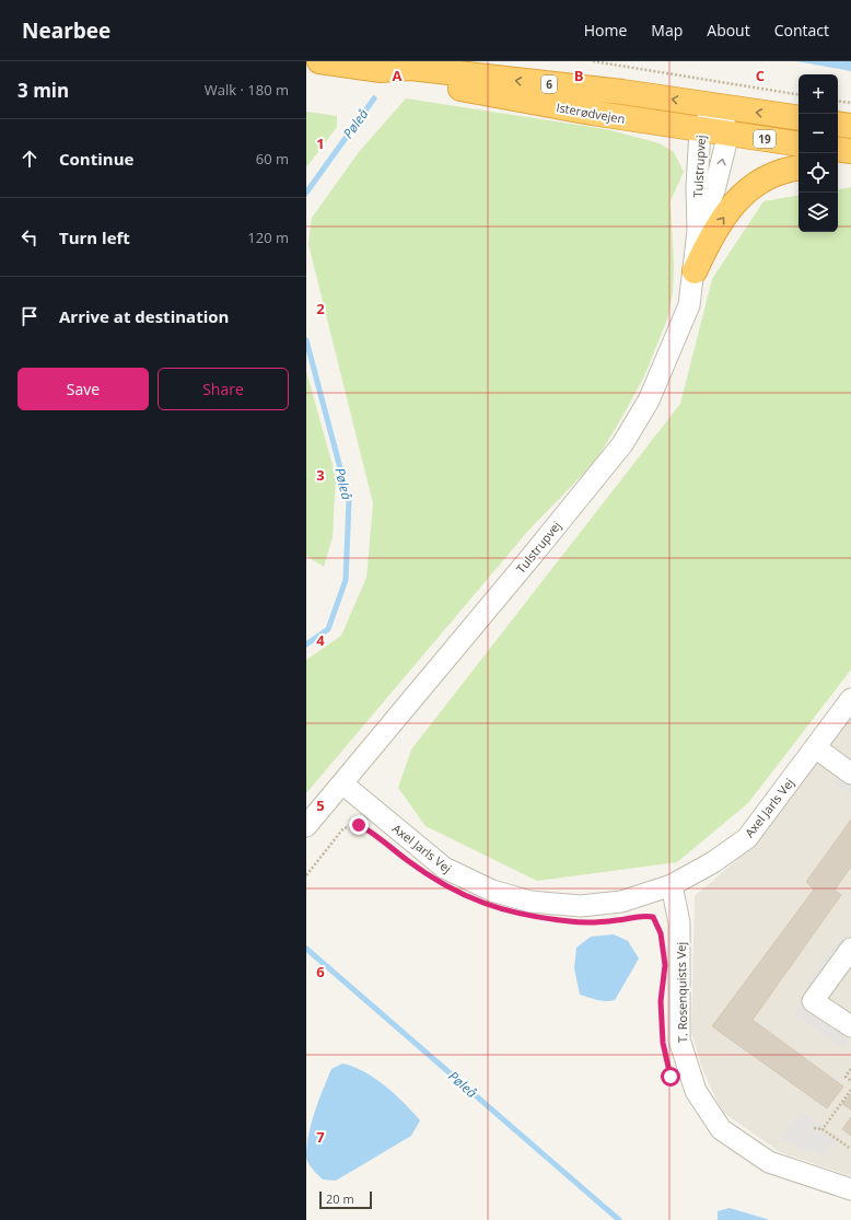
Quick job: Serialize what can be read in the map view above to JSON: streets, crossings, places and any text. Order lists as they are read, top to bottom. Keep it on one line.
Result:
{"streets":{"highway":["6","Isterødvejen","19"],"street":["Tulstrupvej","Axel Jarls Vej","T. Rosenquists Vej"]},"crossings":[["Isterødvejen","Tulstrupvej"],["Tulstrupvej","Axel Jarls Vej"],["Axel Jarls Vej","T. Rosenquists Vej"]],"water":["Pøleå"],"scale_bar":"20 m","page":{"header":"Nearbee","nav":["Home","Map","About","Contact"],"heading":["3 min","Walk · 180 m"],"map_buttons":["+","−"],"list":[["Continue","60 m"],["Turn left","120 m"],"Arrive at destination"],"buttons":["Save","Share"],"scale":"20 m"},"grid":{"columns":["A","B","C"],"rows":["1","2","3","4","5","6","7"]}}
